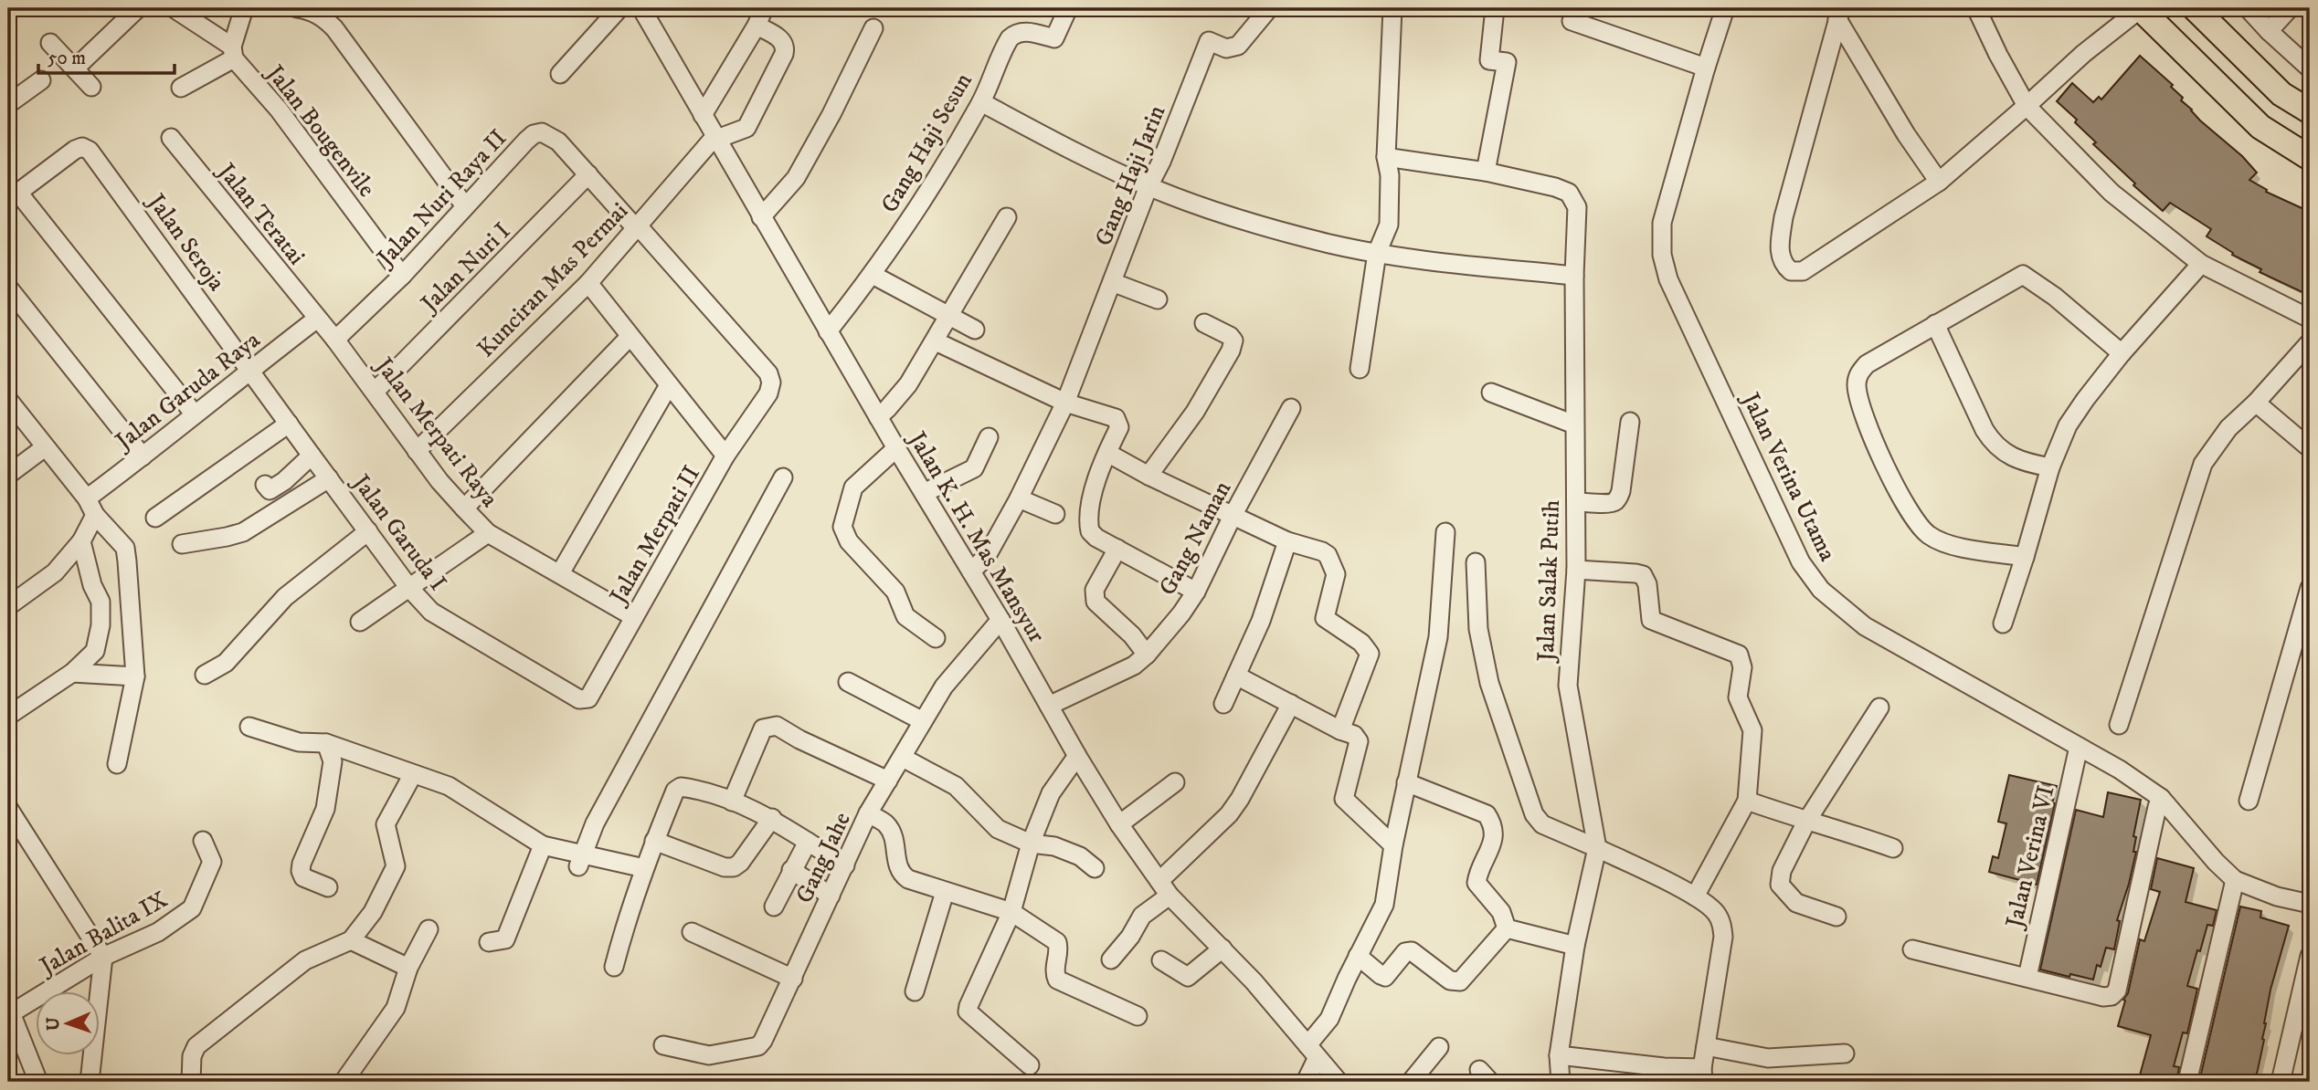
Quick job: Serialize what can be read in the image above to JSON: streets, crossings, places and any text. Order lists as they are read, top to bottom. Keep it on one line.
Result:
{"streets":{"street":["Jalan Bougenvile","Gang Haji Sesun","Gang Haji Jarin","Jalan Nuri Raya II","Jalan Teratai","Jalan Seroja","Jalan Nuri I","Kunciran Mas Permai","Jalan Garuda Raya","Jalan Merpati Raya","Jalan Verina Utama","Jalan Garuda I","Jalan Merpati II","Jalan K. H. Mas Mansyur","Gang Naman","Jalan Salak Putih","Jalan Verina VI","Gang Jahe","Jalan Balita IX"]},"crossings":[["Jalan Bougenvile","Jalan Nuri Raya II"],["Gang Haji Sesun","Jalan K. H. Mas Mansyur"],["Gang Haji Jarin","Jalan K. H. Mas Mansyur"],["Jalan Nuri Raya II","Jalan Nuri I"],["Jalan Nuri Raya II","Kunciran Mas Permai"],["Jalan Nuri Raya II","Jalan Merpati Raya"],["Jalan Nuri Raya II","Jalan Merpati II"],["Jalan Teratai","Jalan Garuda Raya"],["Jalan Teratai","Jalan Merpati Raya"],["Jalan Seroja","Jalan Garuda Raya"],["Jalan Seroja","Jalan Garuda I"],["Jalan Nuri I","Jalan Merpati Raya"],["Kunciran Mas Permai","Jalan Merpati Raya"],["Kunciran Mas Permai","Jalan K. H. Mas Mansyur"],["Jalan Garuda Raya","Jalan Merpati Raya"],["Jalan Garuda Raya","Jalan Garuda I"],["Jalan Merpati Raya","Jalan Merpati II"],["Jalan Verina Utama","Jalan Verina VI"],["Jalan Garuda I","Jalan Merpati II"],["Jalan K. H. Mas Mansyur","Gang Naman"],["Jalan K. H. Mas Mansyur","Gang Jahe"]],"scale_bar":"50 m","north":"left"}
